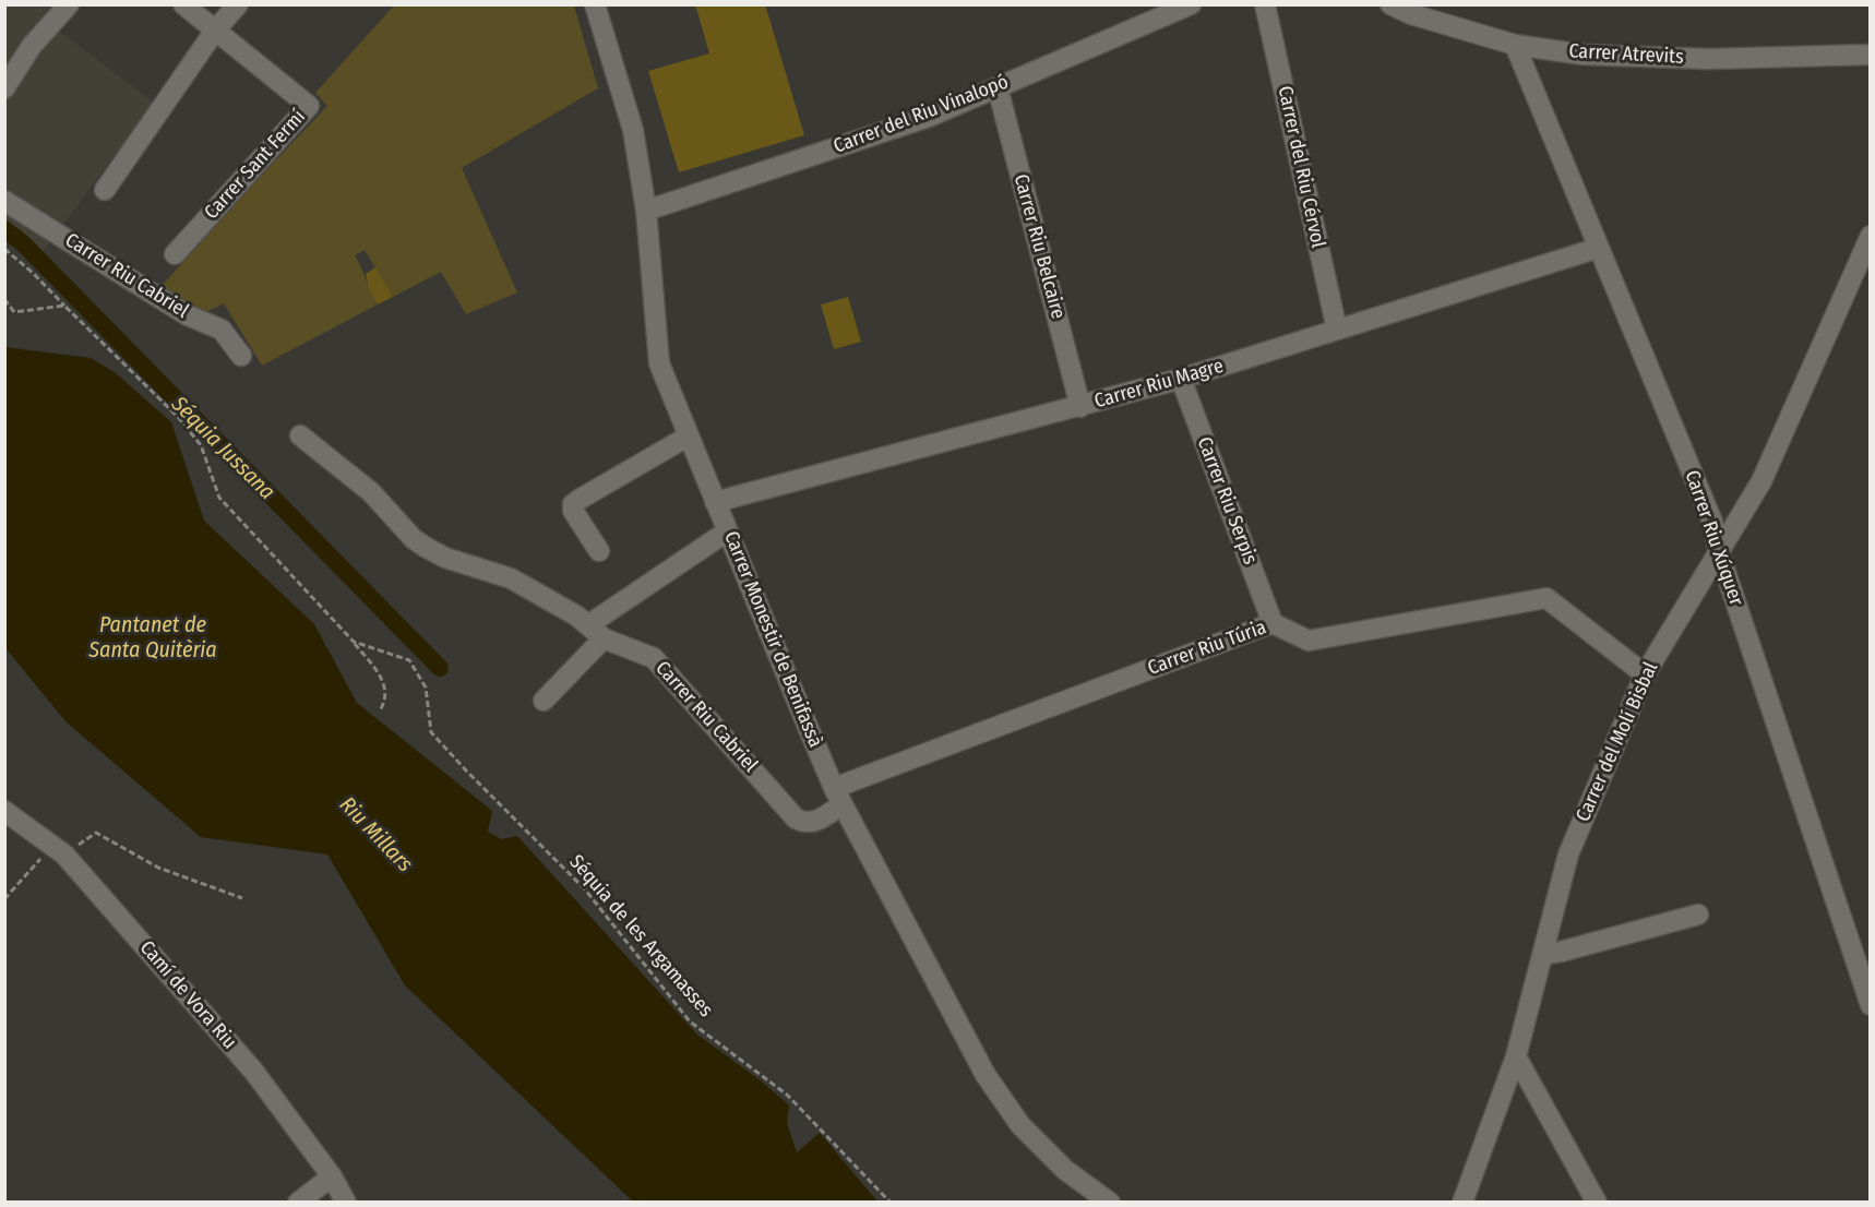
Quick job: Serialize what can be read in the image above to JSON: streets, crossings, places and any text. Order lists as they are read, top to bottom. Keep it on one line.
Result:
{"streets":{"street":["Carrer Atrevits","Carrer del Riu Vinalopó","Carrer Sant Fermí","Carrer del Riu Cérvol","Carrer Riu Belcaire","Carrer Riu Cabriel","Carrer Riu Magre","Carrer Riu Serpis","Carrer Riu Xúquer","Carrer Monestir de Benifassà","Carrer Riu Túria","Carrer del Molí Bisbal","Camí de Vora Riu"],"path":["Séquia de les Argamasses"]},"crossings":[["Carrer Atrevits","Carrer Riu Xúquer"],["Carrer del Riu Vinalopó","Carrer Riu Belcaire"],["Carrer del Riu Vinalopó","Carrer Monestir de Benifassà"],["Carrer del Riu Cérvol","Carrer Riu Magre"],["Carrer Riu Belcaire","Carrer Riu Magre"],["Carrer Riu Cabriel","Carrer Monestir de Benifassà"],["Carrer Riu Cabriel","Carrer Riu Túria"],["Carrer Riu Magre","Carrer Riu Serpis"],["Carrer Riu Magre","Carrer Riu Xúquer"],["Carrer Riu Magre","Carrer Monestir de Benifassà"],["Carrer Riu Serpis","Carrer Riu Túria"],["Carrer Riu Xúquer","Carrer del Molí Bisbal"],["Carrer Monestir de Benifassà","Carrer Riu Túria"],["Carrer Riu Túria","Carrer del Molí Bisbal"]],"water":["Séquia Jussana","Pantanet de Santa Quitèria","Riu Millars"]}
